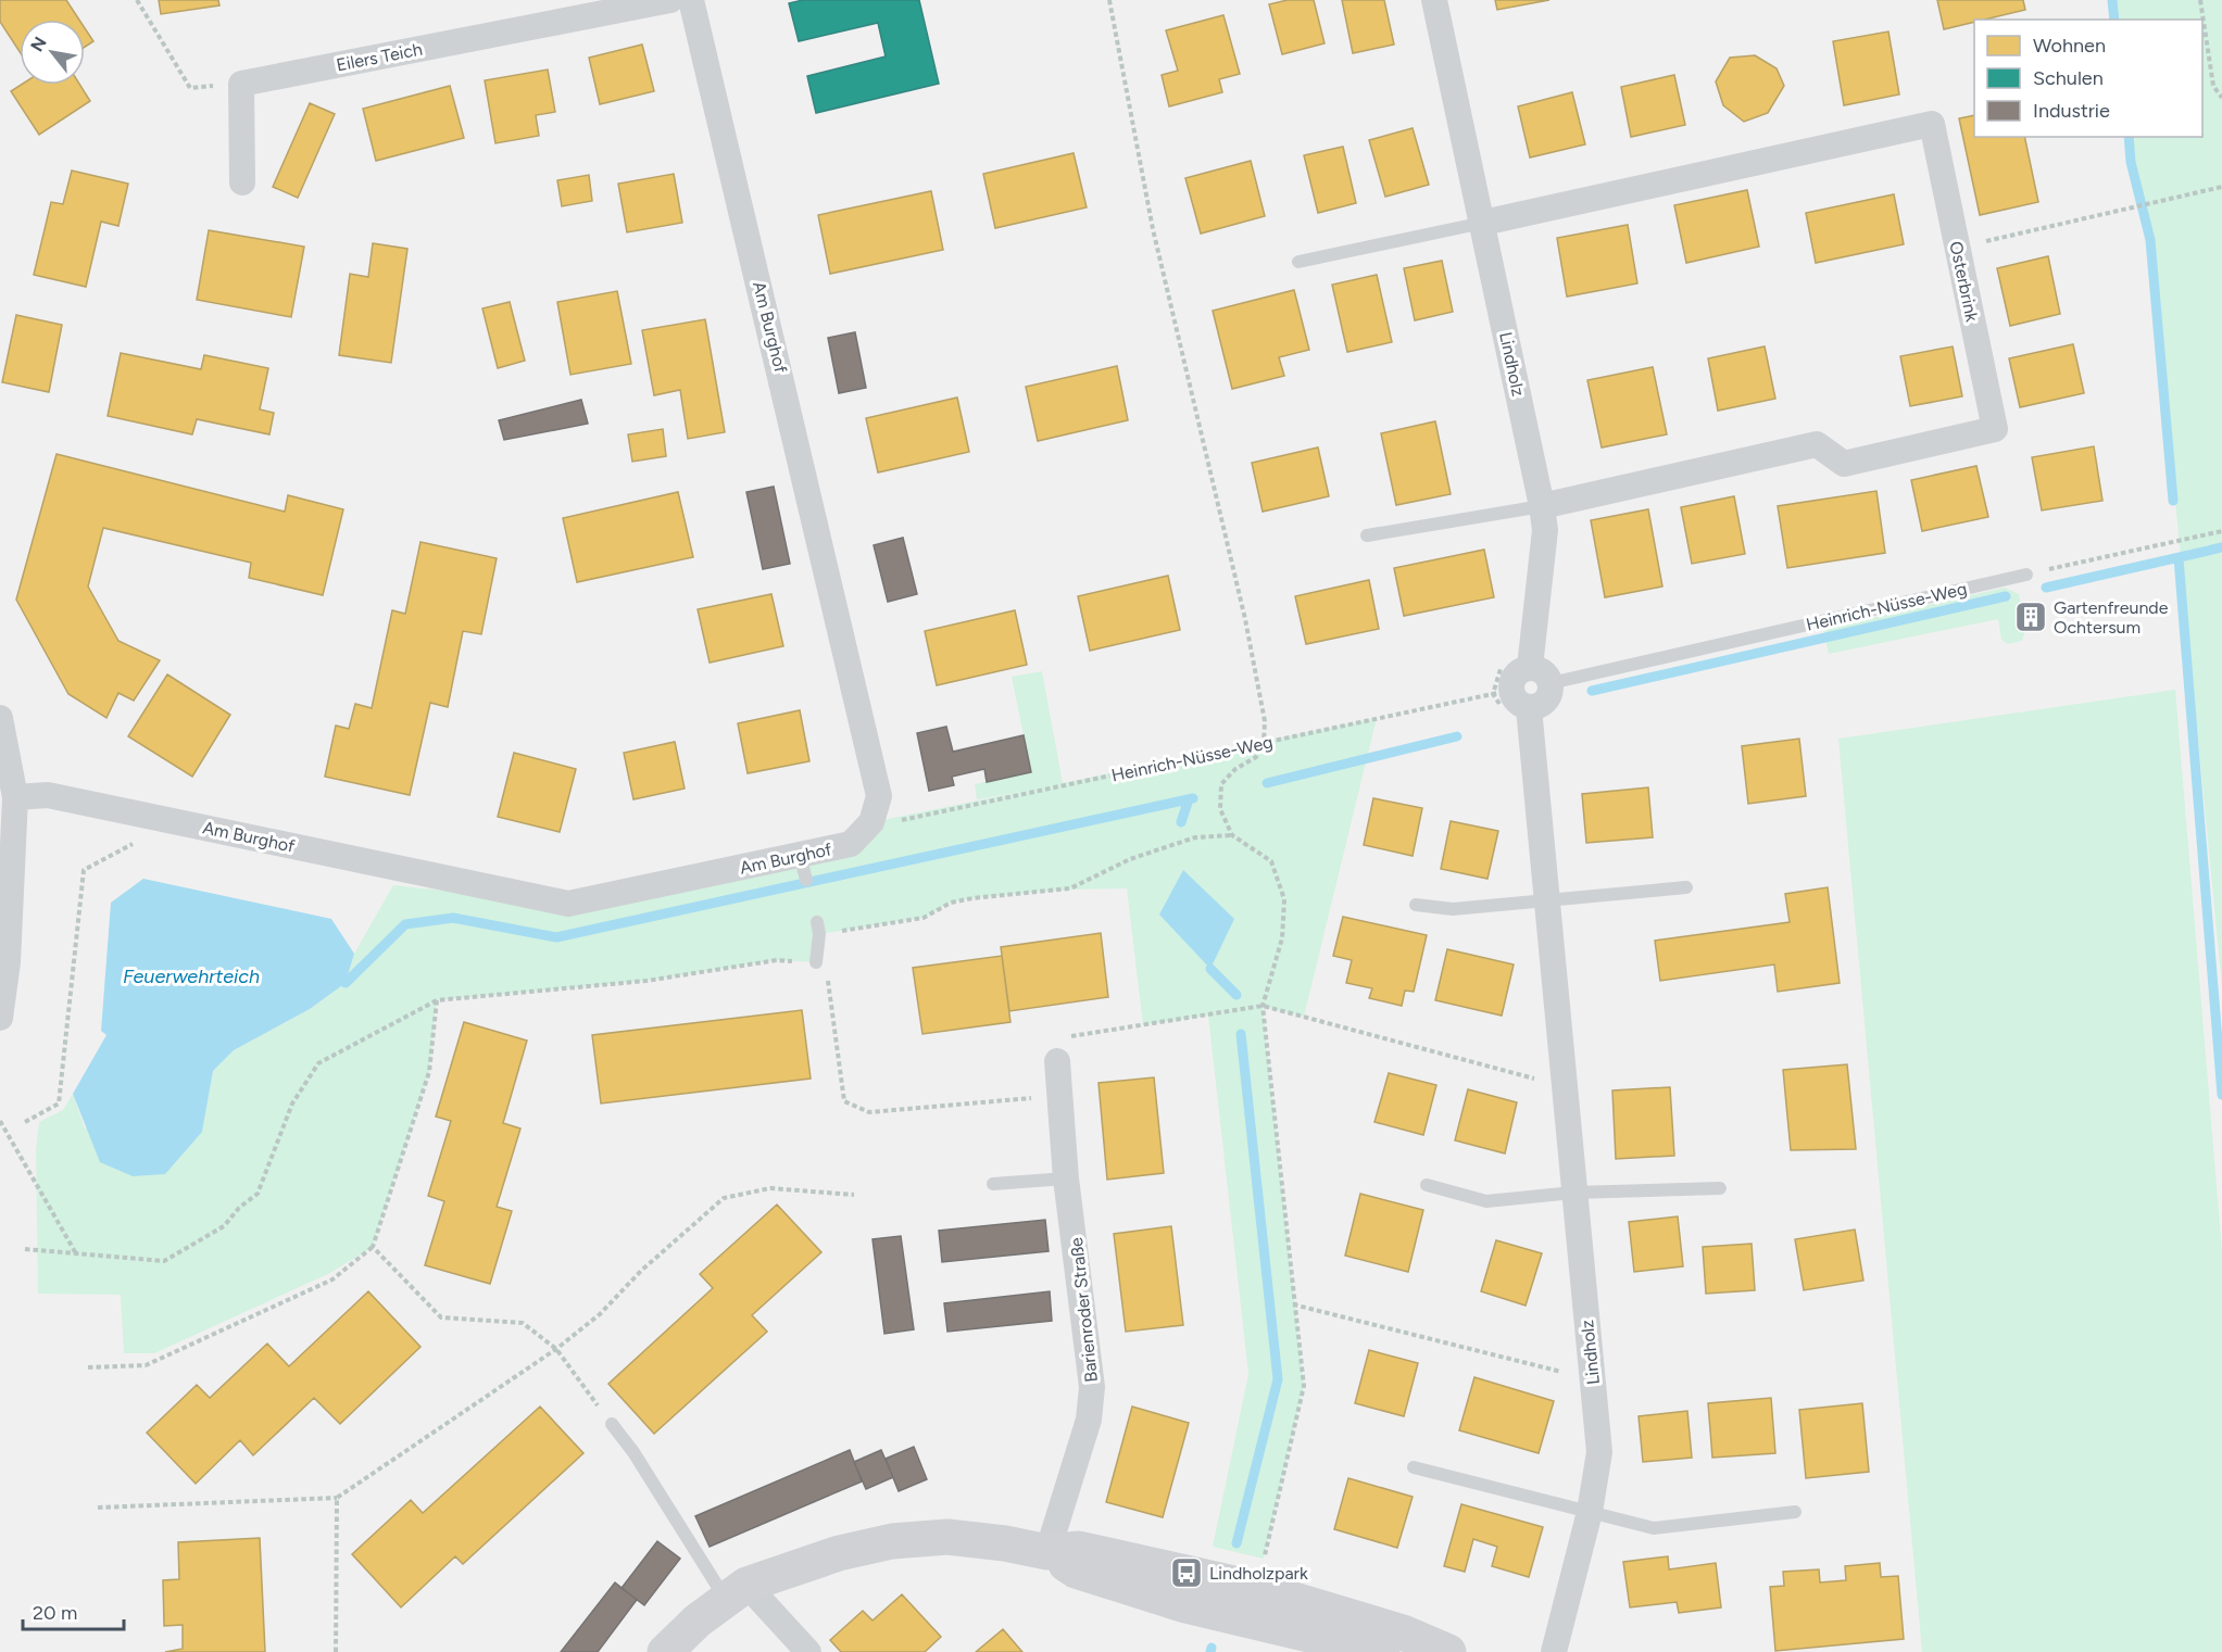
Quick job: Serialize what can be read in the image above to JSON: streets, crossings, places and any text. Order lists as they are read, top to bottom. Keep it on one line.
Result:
{"streets":{"street":["Eilers Teich","Osterbrink","Am Burghof","Lindholz","Barienroder Straße"],"lane":["Heinrich-Nüsse-Weg"]},"crossings":[["Osterbrink","Lindholz"],["Am Burghof","Heinrich-Nüsse-Weg"],["Lindholz","Heinrich-Nüsse-Weg"]],"water":["Feuerwehrteich"],"places":{"building":["Gartenfreunde Ochtersum"],"bus stop":["Lindholzpark"]},"legend":["Wohnen","Schulen","Industrie"],"scale_bar":"20 m","north":"top left"}
